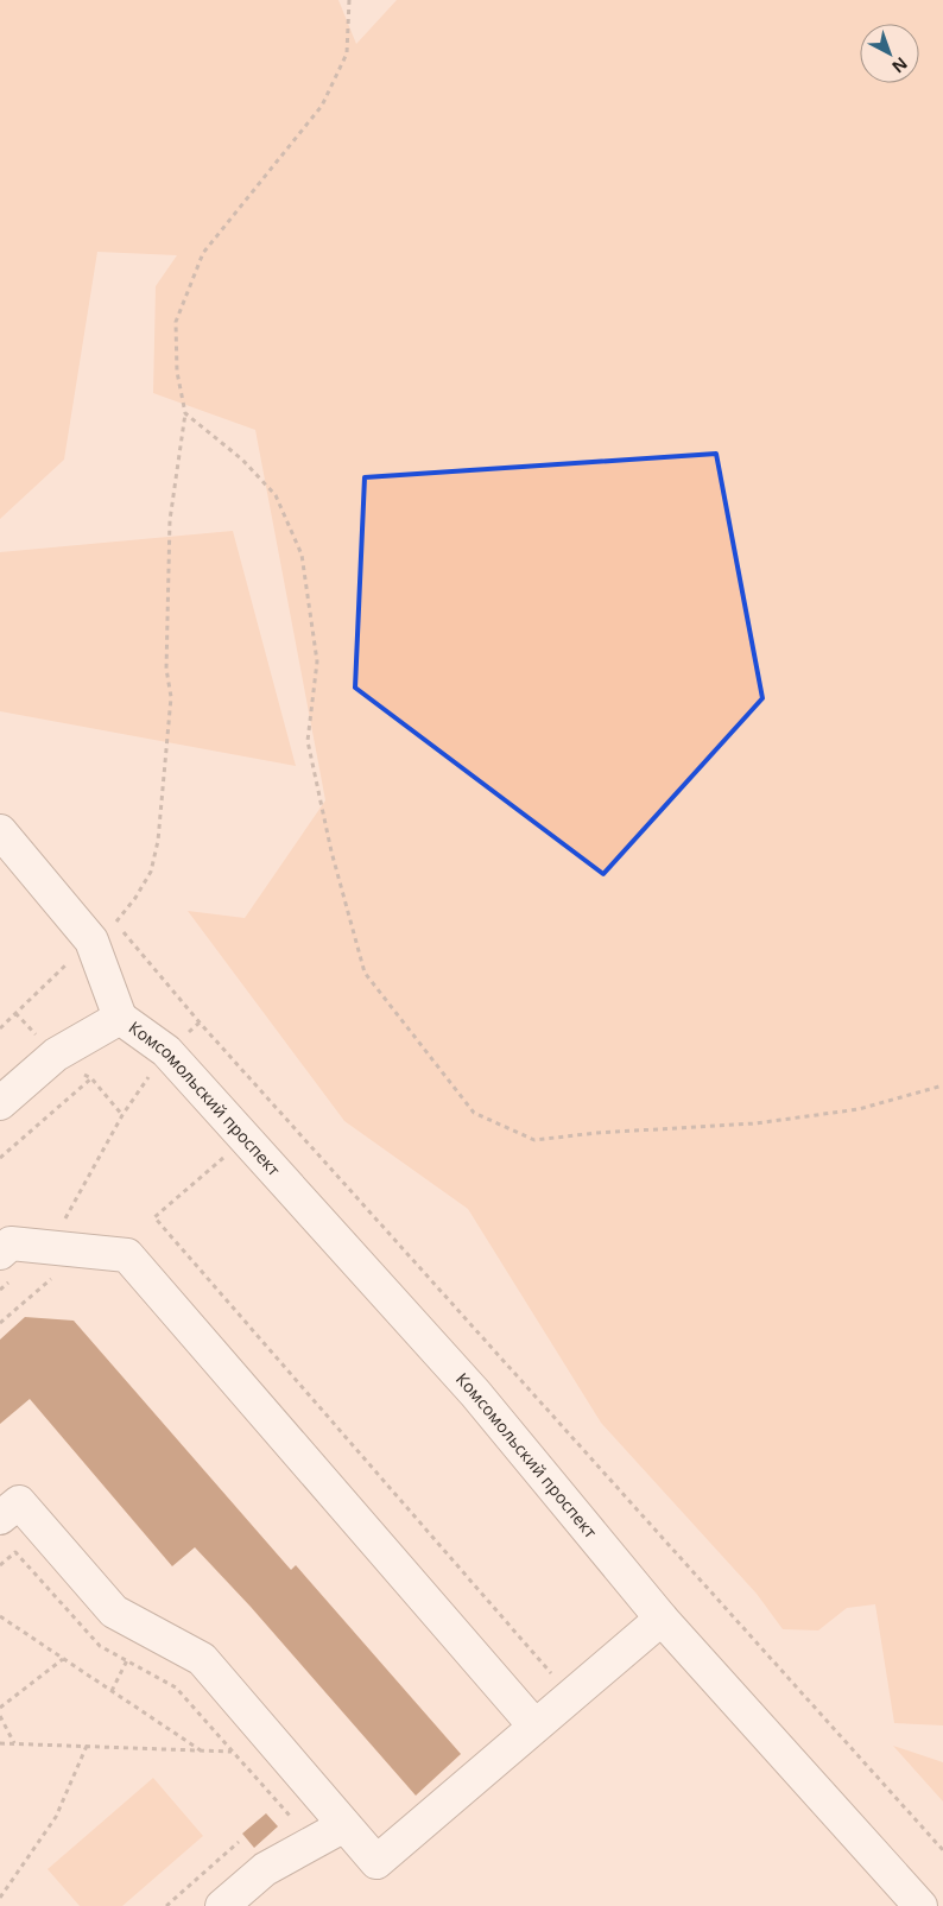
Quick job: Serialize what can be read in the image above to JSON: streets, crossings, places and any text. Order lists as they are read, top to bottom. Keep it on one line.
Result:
{"streets":{"street":["Комсомольский проспект"]},"north":"bottom right"}
